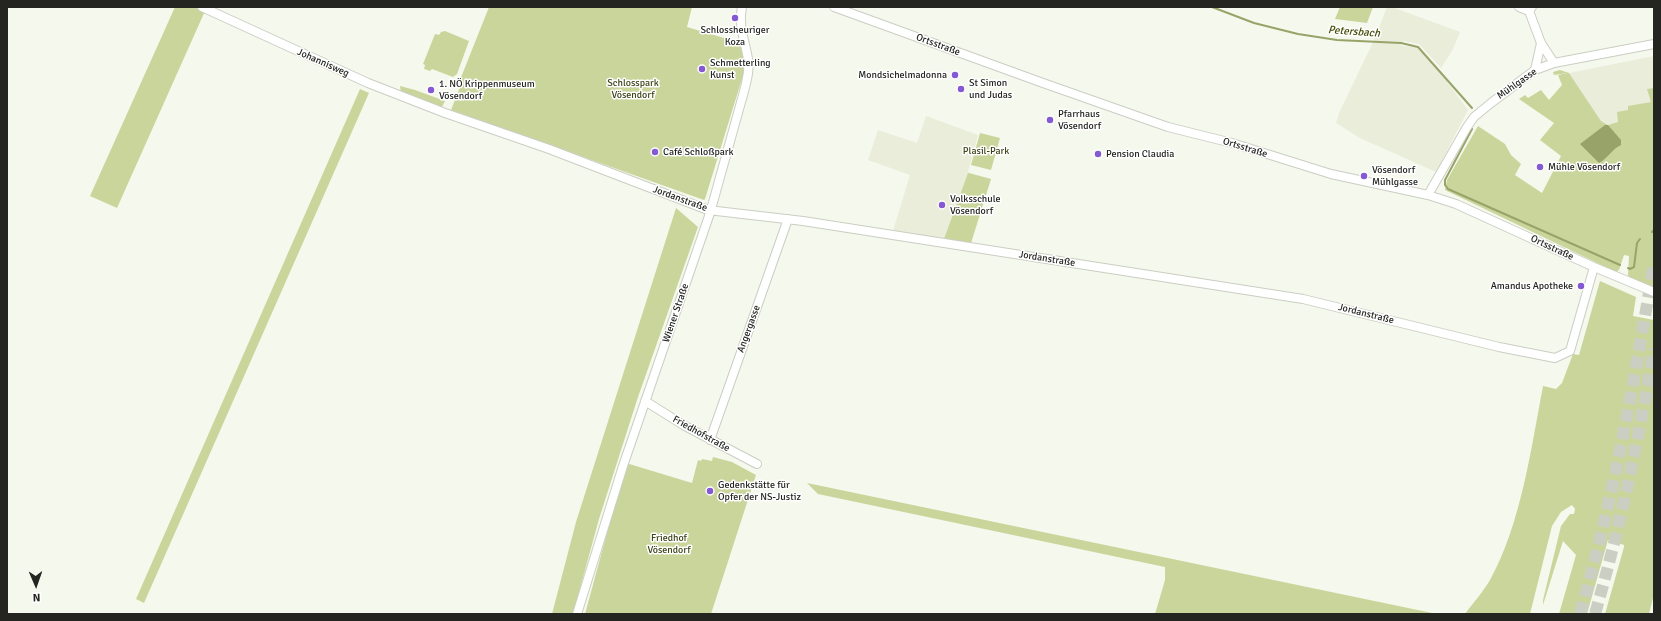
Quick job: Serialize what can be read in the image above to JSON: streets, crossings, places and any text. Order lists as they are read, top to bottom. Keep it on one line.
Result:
{"streets":{"street":["Ortsstraße","Johannisweg","Mühlgasse","Jordanstraße","Wiener Straße","Angergasse","Friedhofstraße"]},"crossings":[["Ortsstraße","Mühlgasse"],["Ortsstraße","Jordanstraße"],["Johannisweg","Jordanstraße"],["Jordanstraße","Wiener Straße"],["Jordanstraße","Angergasse"],["Wiener Straße","Friedhofstraße"],["Angergasse","Friedhofstraße"]],"water":["Petersbach"],"parks":["Schlosspark Vösendorf","Plasil-Park","Friedhof Vösendorf"],"places":["Schlossheuriger Koza","Schmetterling Kunst","Mondsichelmadonna","St Simon und Judas","1. NÖ Krippenmuseum Vösendorf","Pfarrhaus Vösendorf","Café Schloßpark","Pension Claudia","Mühle Vösendorf","Vösendorf Mühlgasse","Volksschule Vösendorf","Amandus Apotheke","Gedenkstätte für Opfer der NS-Justiz"],"north":"bottom"}
